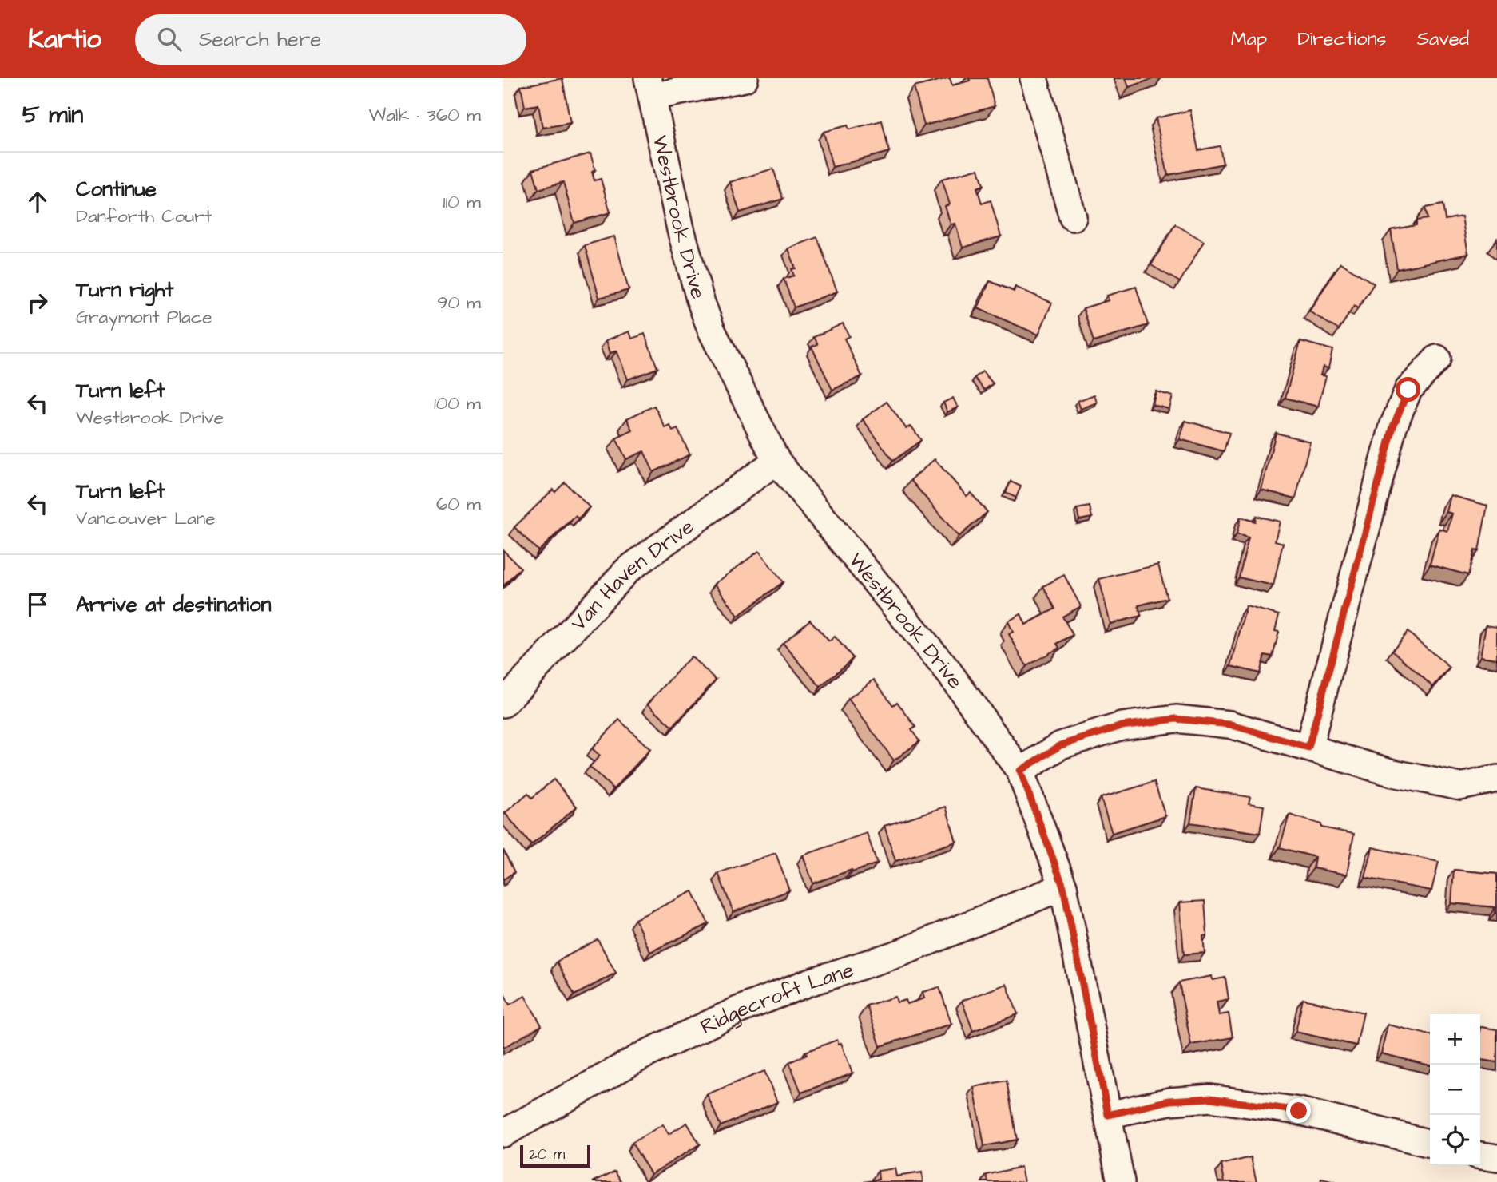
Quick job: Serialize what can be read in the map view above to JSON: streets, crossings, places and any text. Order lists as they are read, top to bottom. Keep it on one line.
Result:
{"streets":{"street":["Westbrook Drive","Van Haven Drive","Ridgecroft Lane"]},"crossings":[["Westbrook Drive","Van Haven Drive"],["Westbrook Drive","Ridgecroft Lane"]],"scale_bar":"20 m","page":{"header":"Kartio","search":"Search here","nav":["Map","Directions","Saved"],"heading":["5 min","Walk · 360 m"],"list":[["Continue","Danforth Court","110 m"],["Turn right","Graymont Place","90 m"],["Turn left","Westbrook Drive","100 m"],["Turn left","Vancouver Lane","60 m"],"Arrive at destination"],"map_buttons":["+","−"],"scale":"20 m"}}
